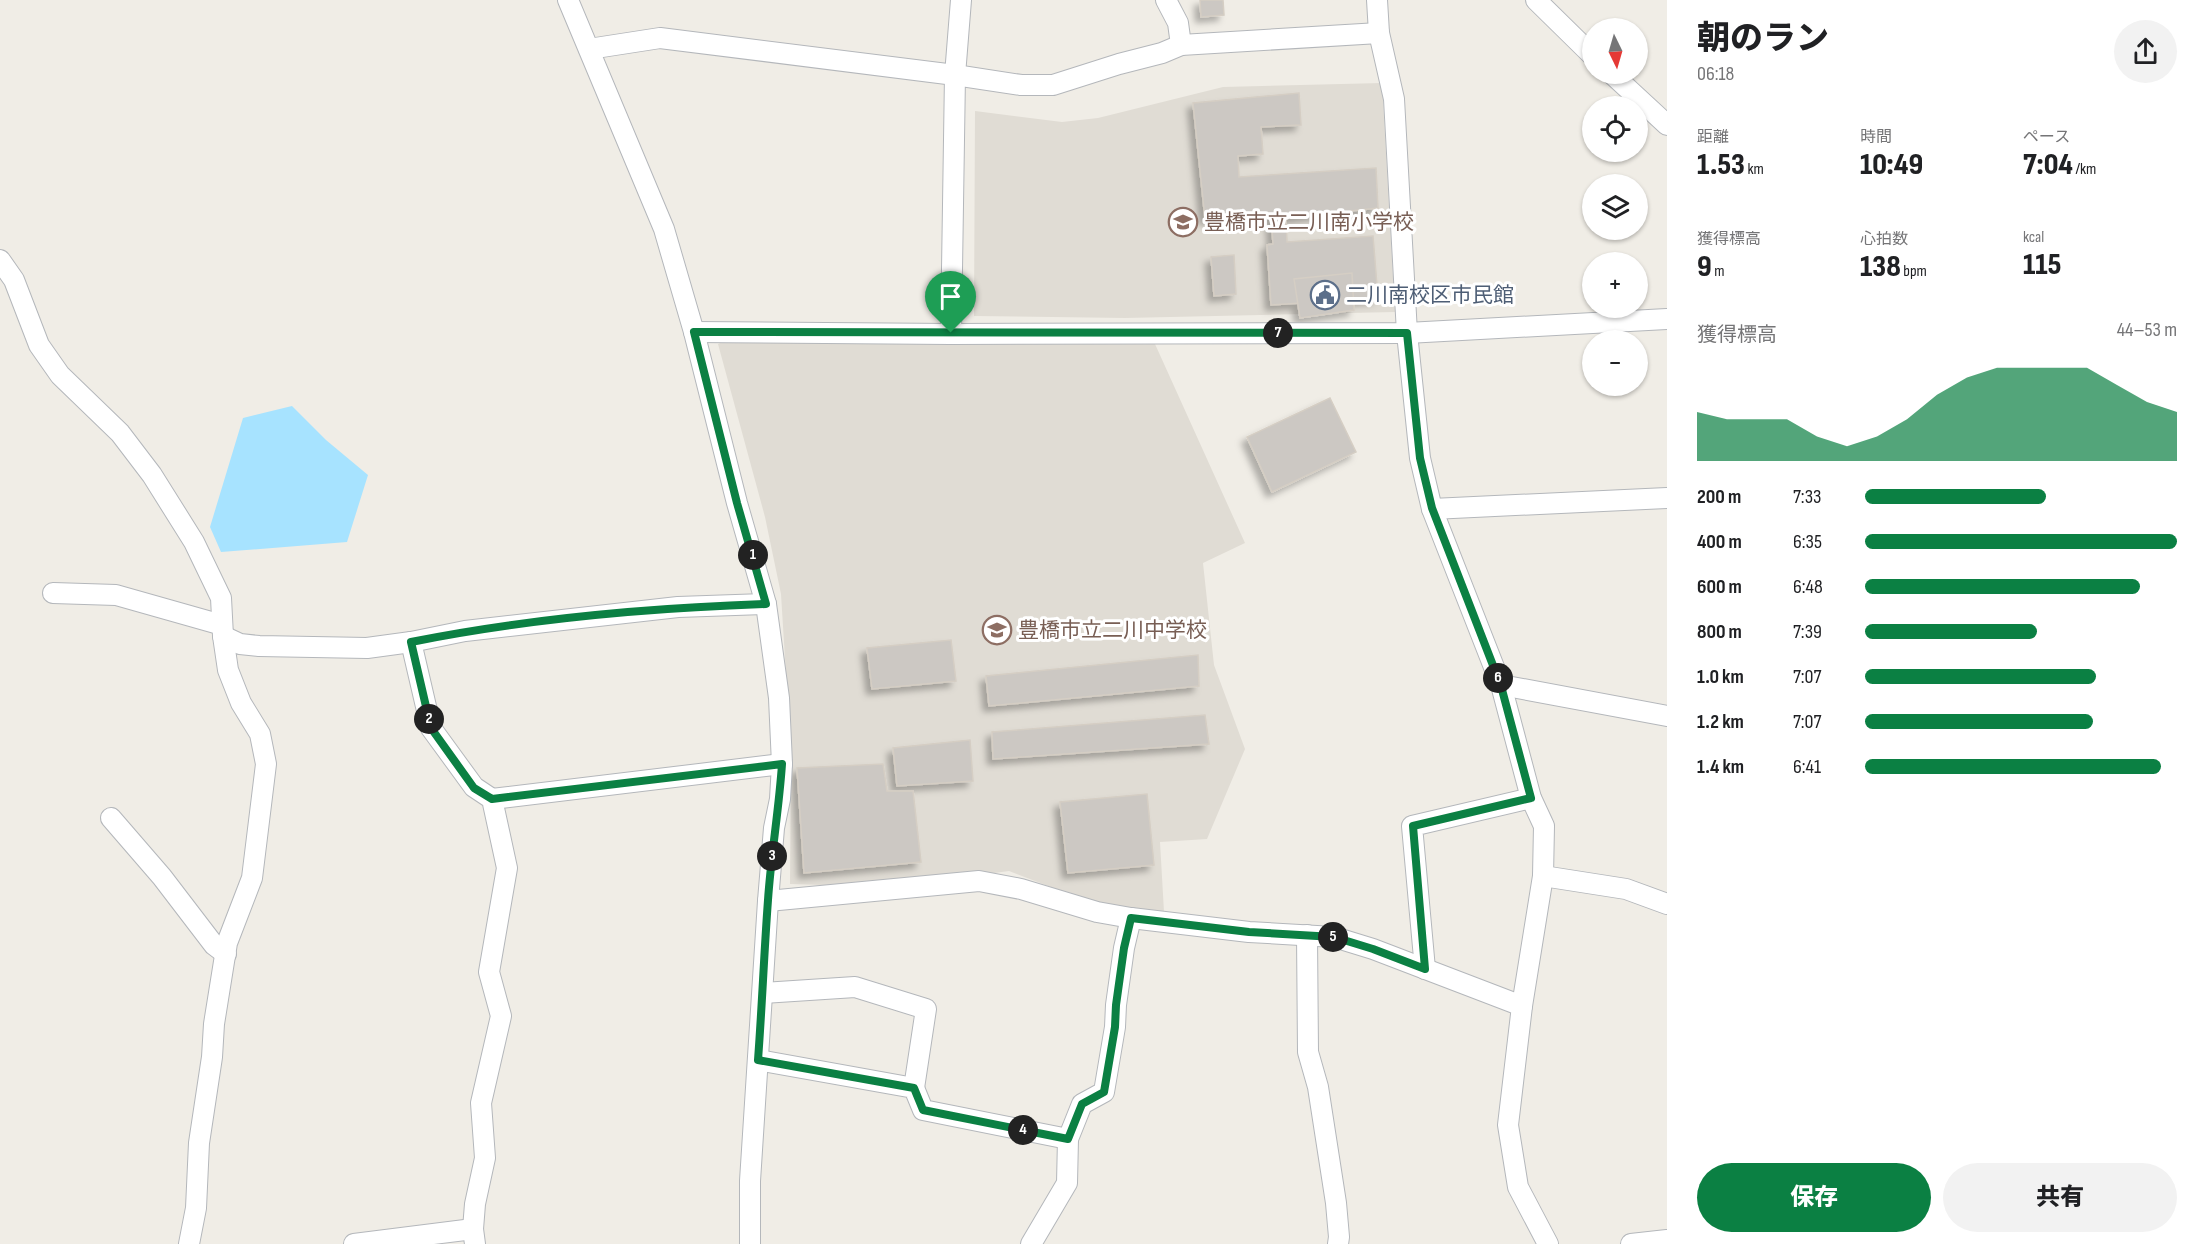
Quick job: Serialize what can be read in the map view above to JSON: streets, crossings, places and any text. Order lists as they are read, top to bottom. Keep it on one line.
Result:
{"places":{"school or university":["豊橋市立二川南小学校","豊橋市立二川中学校"],"public building":["二川南校区市民館"]},"north":"bottom","page":{"heading":["朝のラン","06:18"],"map_buttons":["+","−"],"stats":[["距離","1.53 km"],["時間","10:49"],["ペース","7:04 /km"],["獲得標高","9 m"],["心拍数","138 bpm"],["kcal","115"]],"chart":["獲得標高","44–53 m"],"pins":["7","1","6","2","3","5","4"],"list":[{"name":"200 m","note":"7:33"},{"name":"400 m","note":"6:35"},{"name":"600 m","note":"6:48"},{"name":"800 m","note":"7:39"},{"name":"1.0 km","note":"7:07"},{"name":"1.2 km","note":"7:07"},{"name":"1.4 km","note":"6:41"}],"buttons":["保存","共有"]}}
